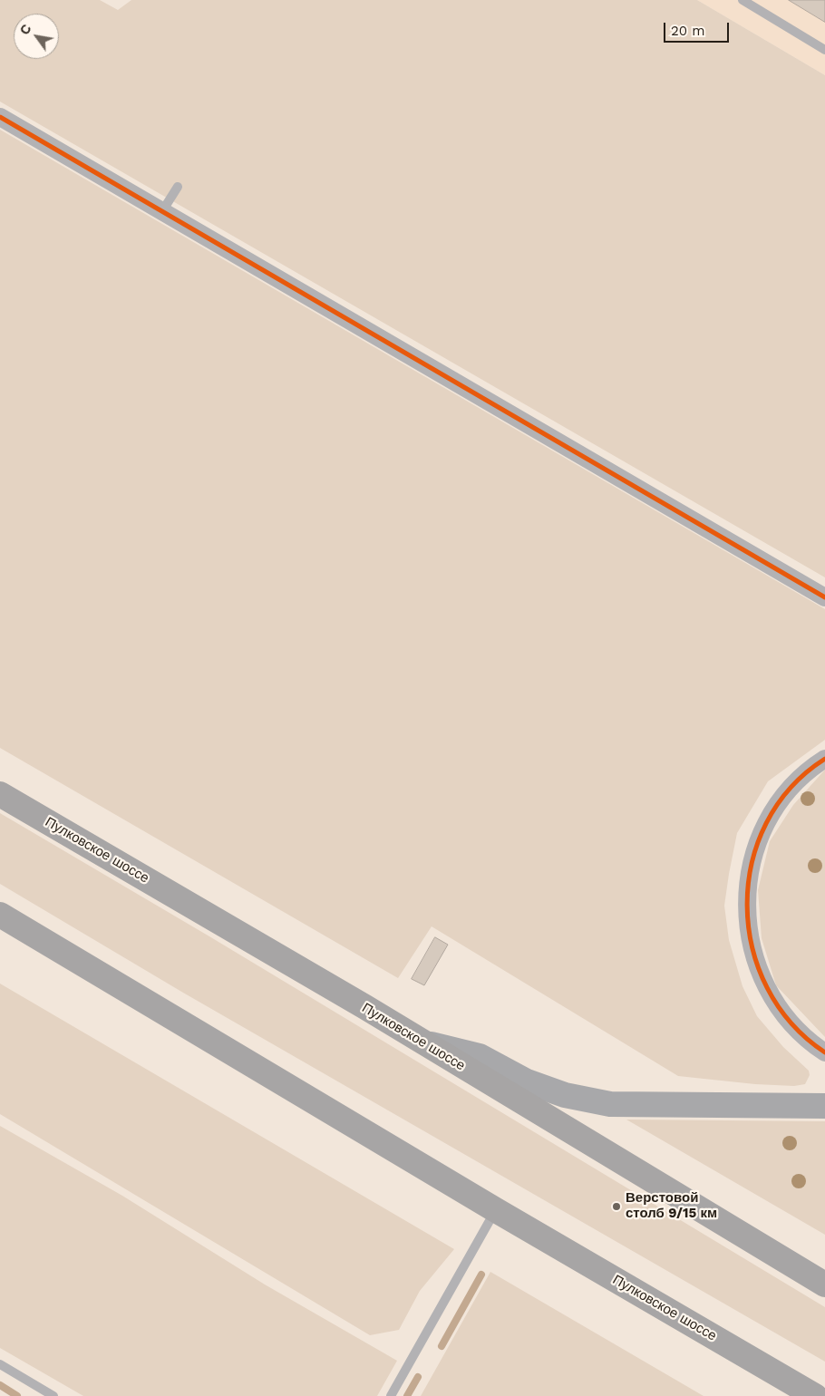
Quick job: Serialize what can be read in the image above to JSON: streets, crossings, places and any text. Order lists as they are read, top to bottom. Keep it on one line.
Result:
{"streets":{"highway":["Пулковское шоссе"]},"places":["Верстовой столб 9/15 км"],"scale_bar":"20 m","north":"top left"}
